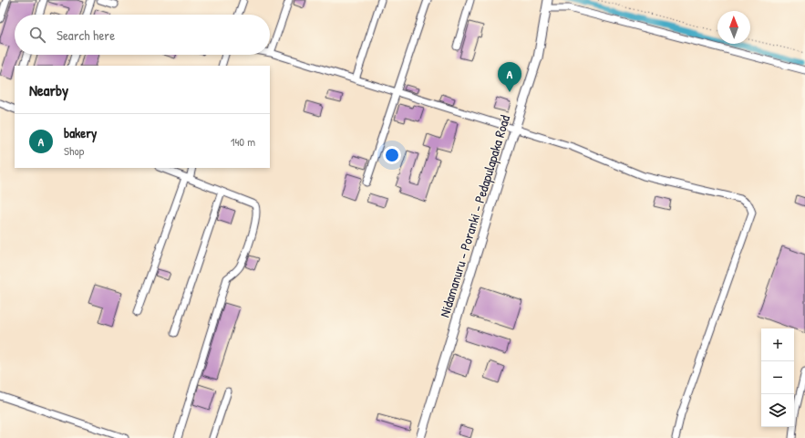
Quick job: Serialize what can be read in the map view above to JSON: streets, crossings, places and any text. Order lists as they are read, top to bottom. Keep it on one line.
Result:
{"streets":{"main road":["Nidamanuru - Poranki - Pedapulapaka Road"]},"north":"top","page":{"search":"Search here","pins":"A","heading":"Nearby","list":[{"mark":"A","name":"bakery","note":"Shop","value":"140 m"}],"map_buttons":["+","−"]}}
